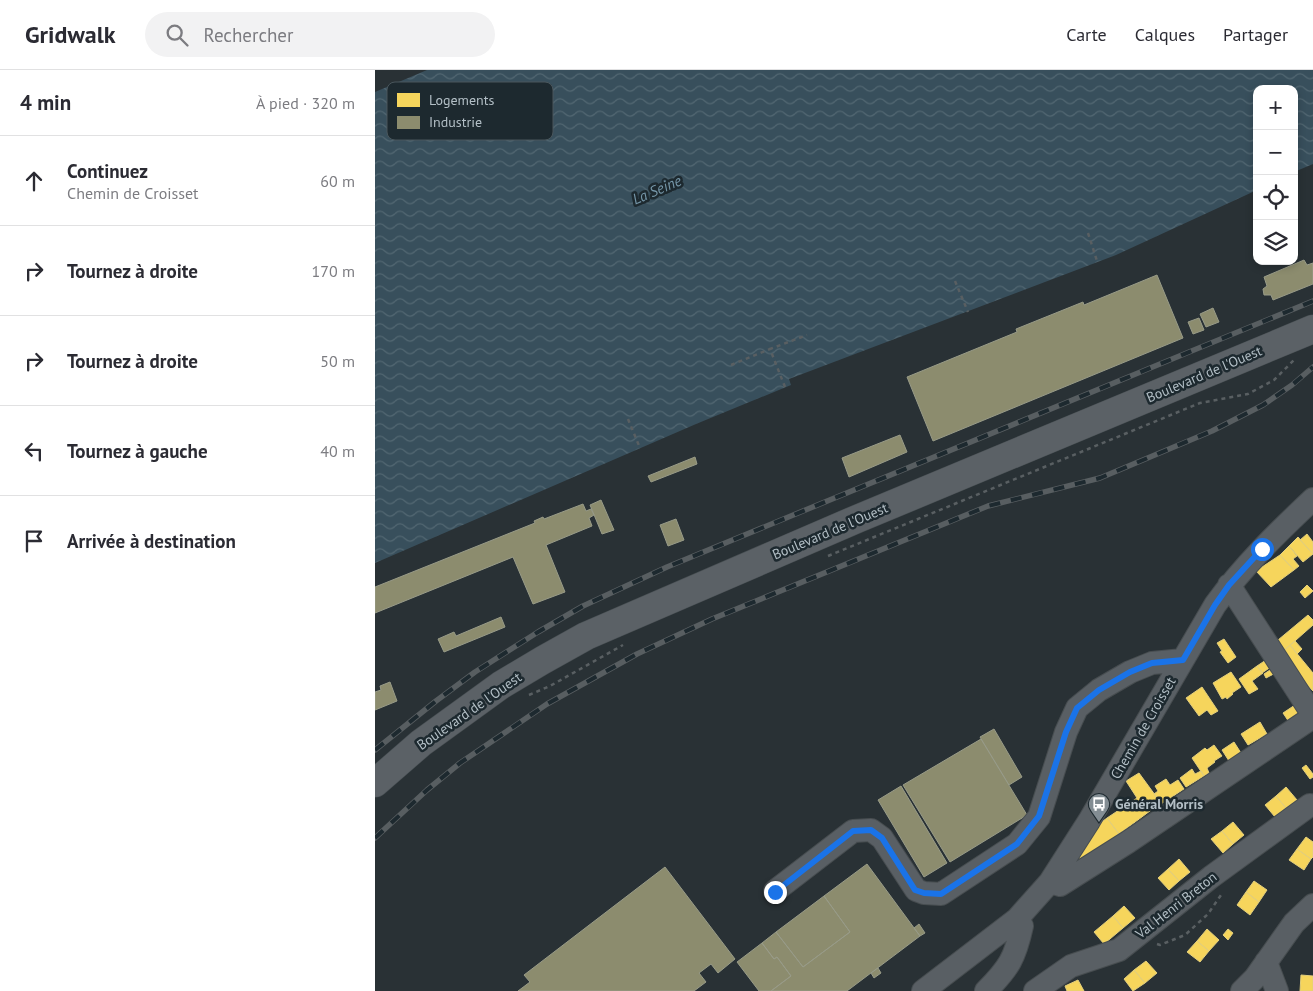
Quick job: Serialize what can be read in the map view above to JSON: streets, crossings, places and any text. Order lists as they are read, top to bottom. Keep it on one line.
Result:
{"streets":{"main road":["Boulevard de l'Ouest"],"street":["Chemin de Croisset","Val Henri Breton"]},"water":["La Seine"],"places":{"bus stop":["Général Morris"]},"legend":["Logements","Industrie"],"page":{"header":"Gridwalk","search":"Rechercher","nav":["Carte","Calques","Partager"],"heading":["4 min","À pied · 320 m"],"map_buttons":["+","−"],"list":[["Continuez","Chemin de Croisset","60 m"],["Tournez à droite","170 m"],["Tournez à droite","50 m"],["Tournez à gauche","40 m"],"Arrivée à destination"]}}
